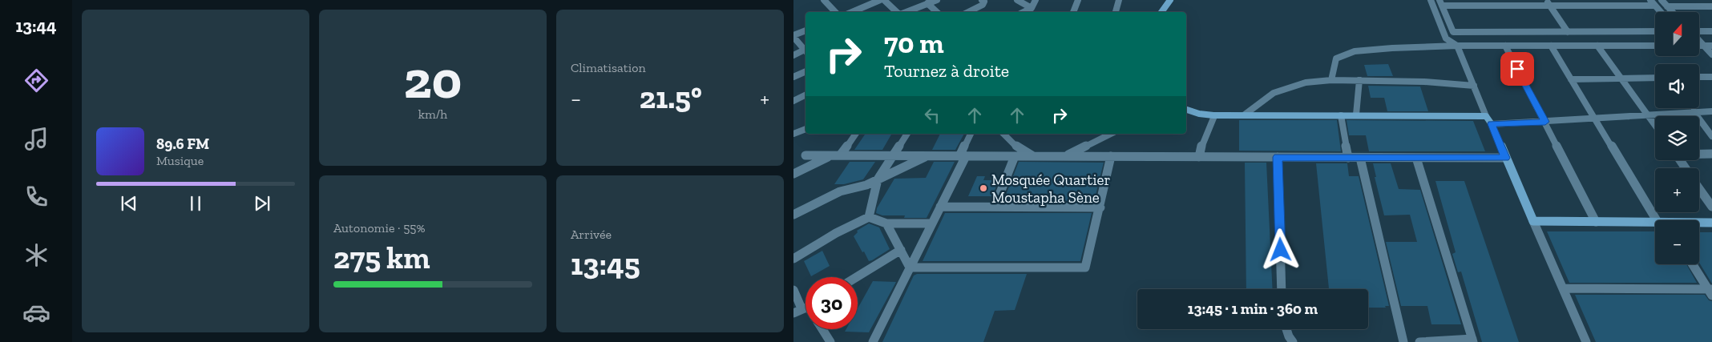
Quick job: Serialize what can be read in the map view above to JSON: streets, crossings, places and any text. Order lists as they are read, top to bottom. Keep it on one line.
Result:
{"places":["Mosquée Quartier Moustapha Sène"],"north":"top","page":{"tabs":"13:44","tile":[["20","km/h"],"Climatisation",["Autonomie · 55%","275 km"],["Arrivée","13:45"]],"map_buttons":["+","−"],"turn":["70 m","Tournez à droite"],"heat":["−","21.5°","+"],"song":["89.6 FM","Musique"],"limit":"30","trip":"13:45 · 1 min · 360 m"}}
